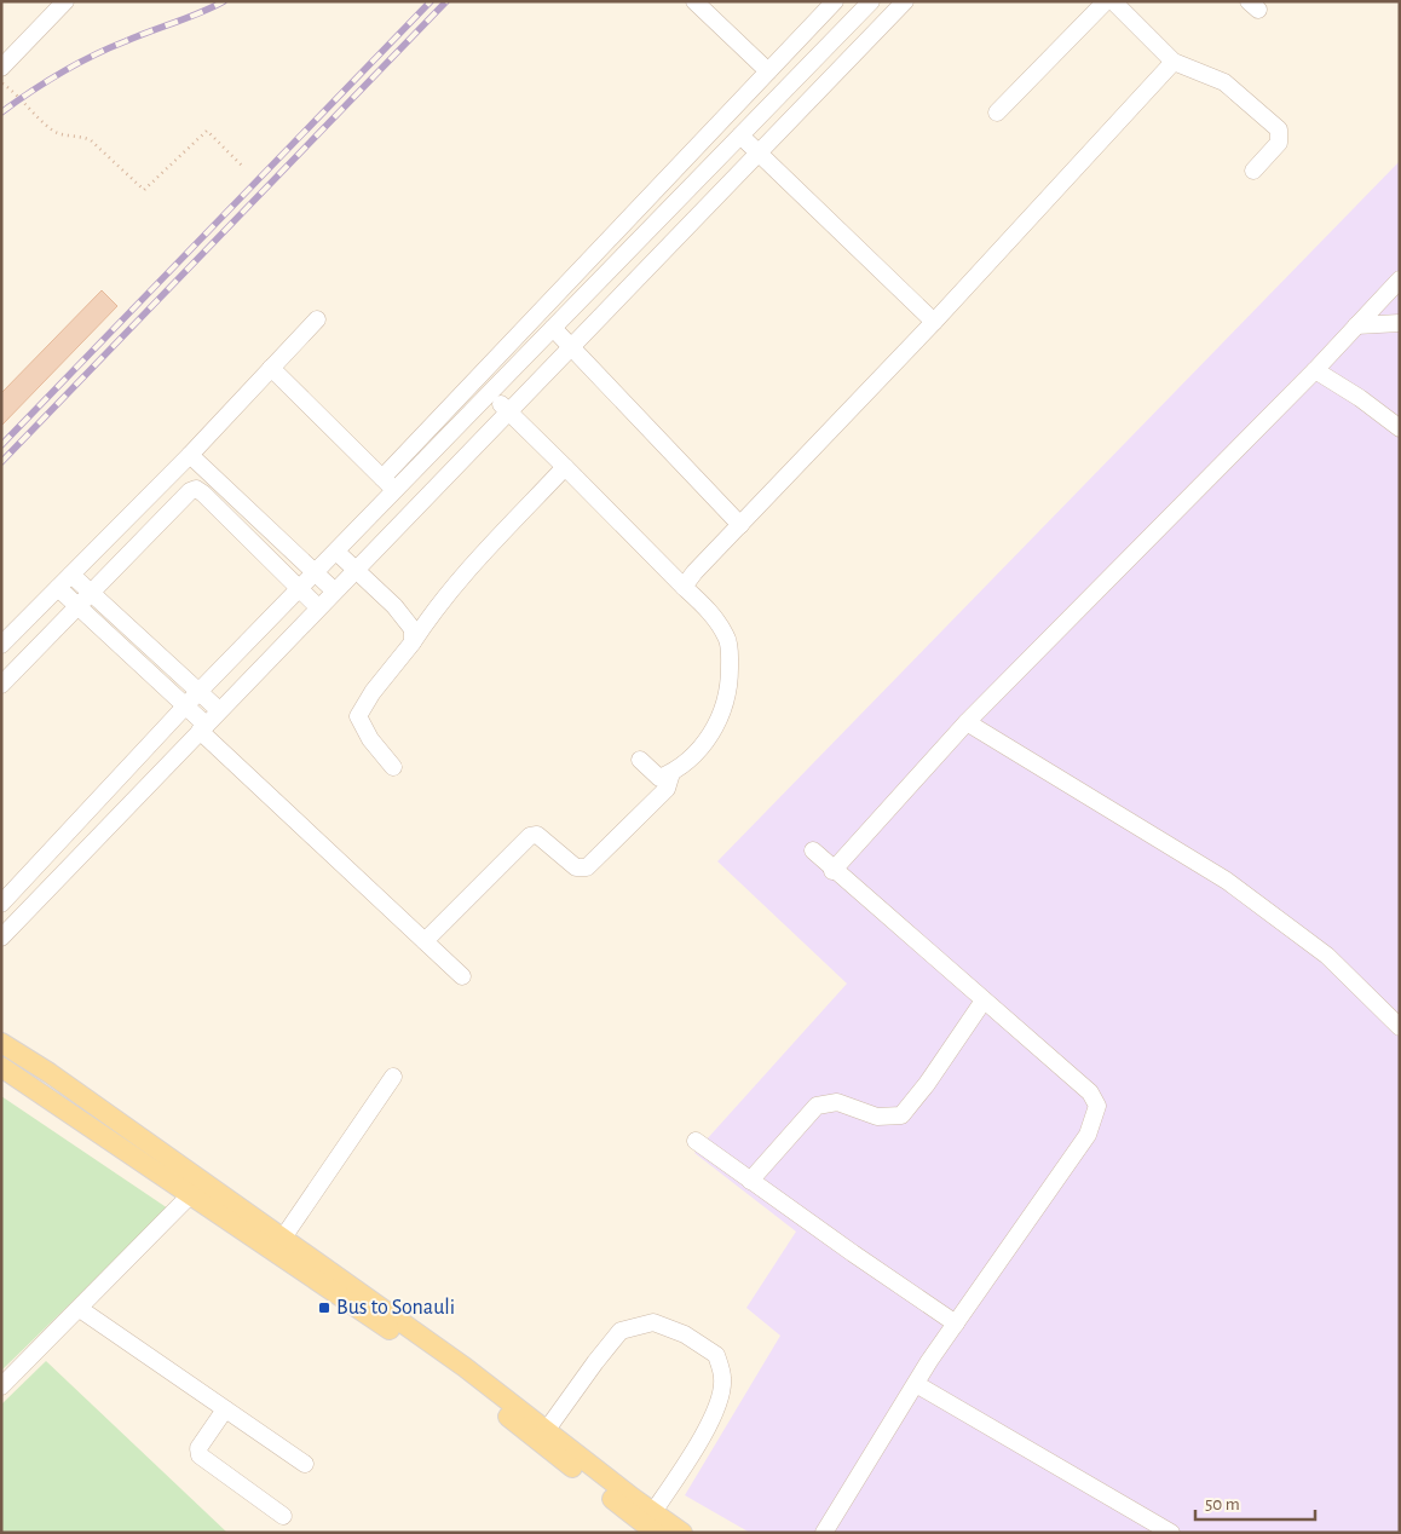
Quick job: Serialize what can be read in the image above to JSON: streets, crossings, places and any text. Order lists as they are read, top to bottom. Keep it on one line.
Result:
{"places":{"transit":["Bus to Sonauli"]},"scale_bar":"50 m"}
